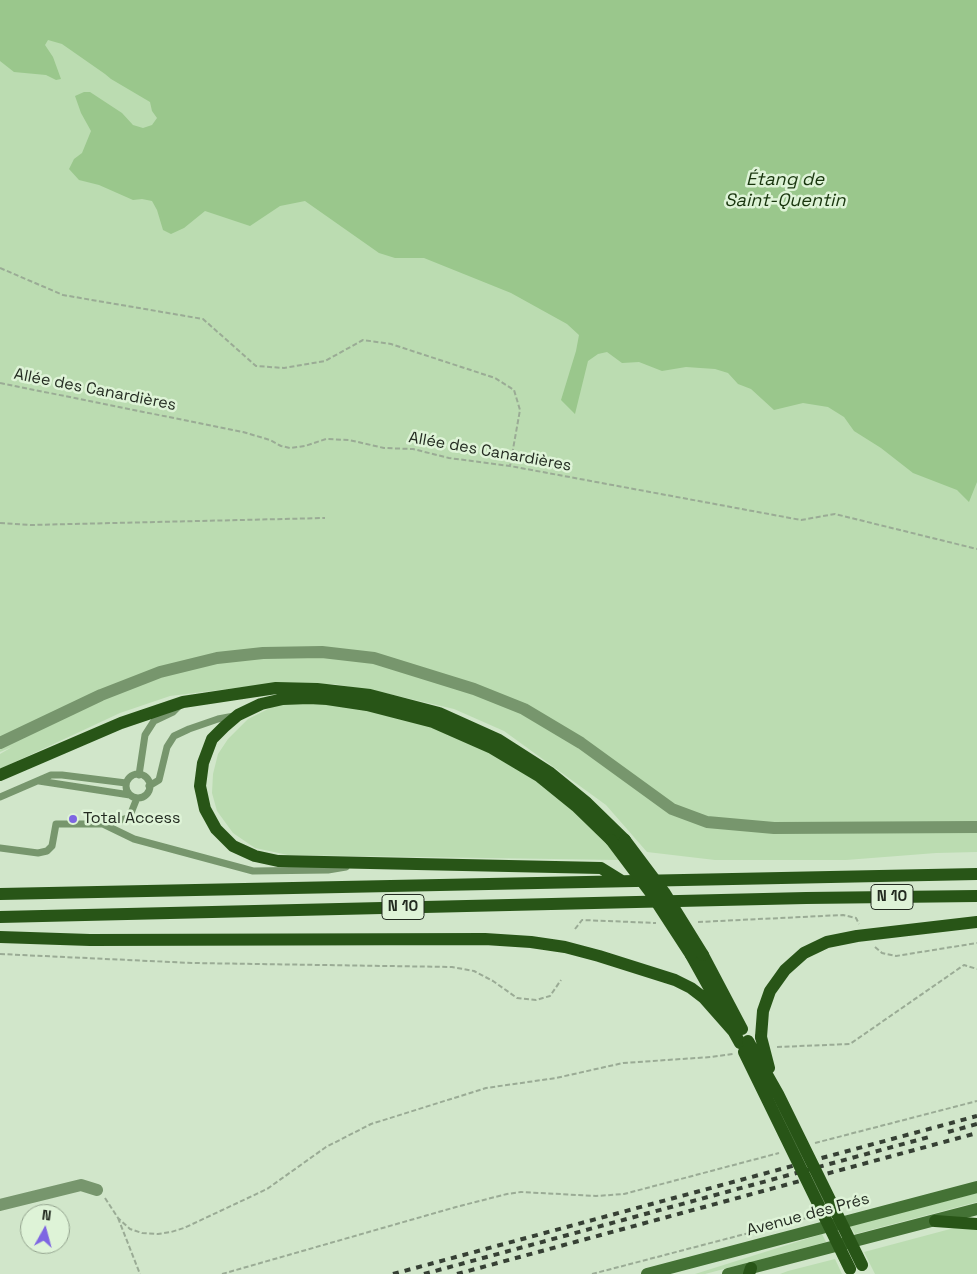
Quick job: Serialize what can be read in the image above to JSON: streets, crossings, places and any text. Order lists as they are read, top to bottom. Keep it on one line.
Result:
{"streets":{"main road":["N 10","Avenue des Prés"],"path":["Allée des Canardières"]},"water":["Étang de Saint-Quentin"],"places":["Total Access"],"north":"top"}
